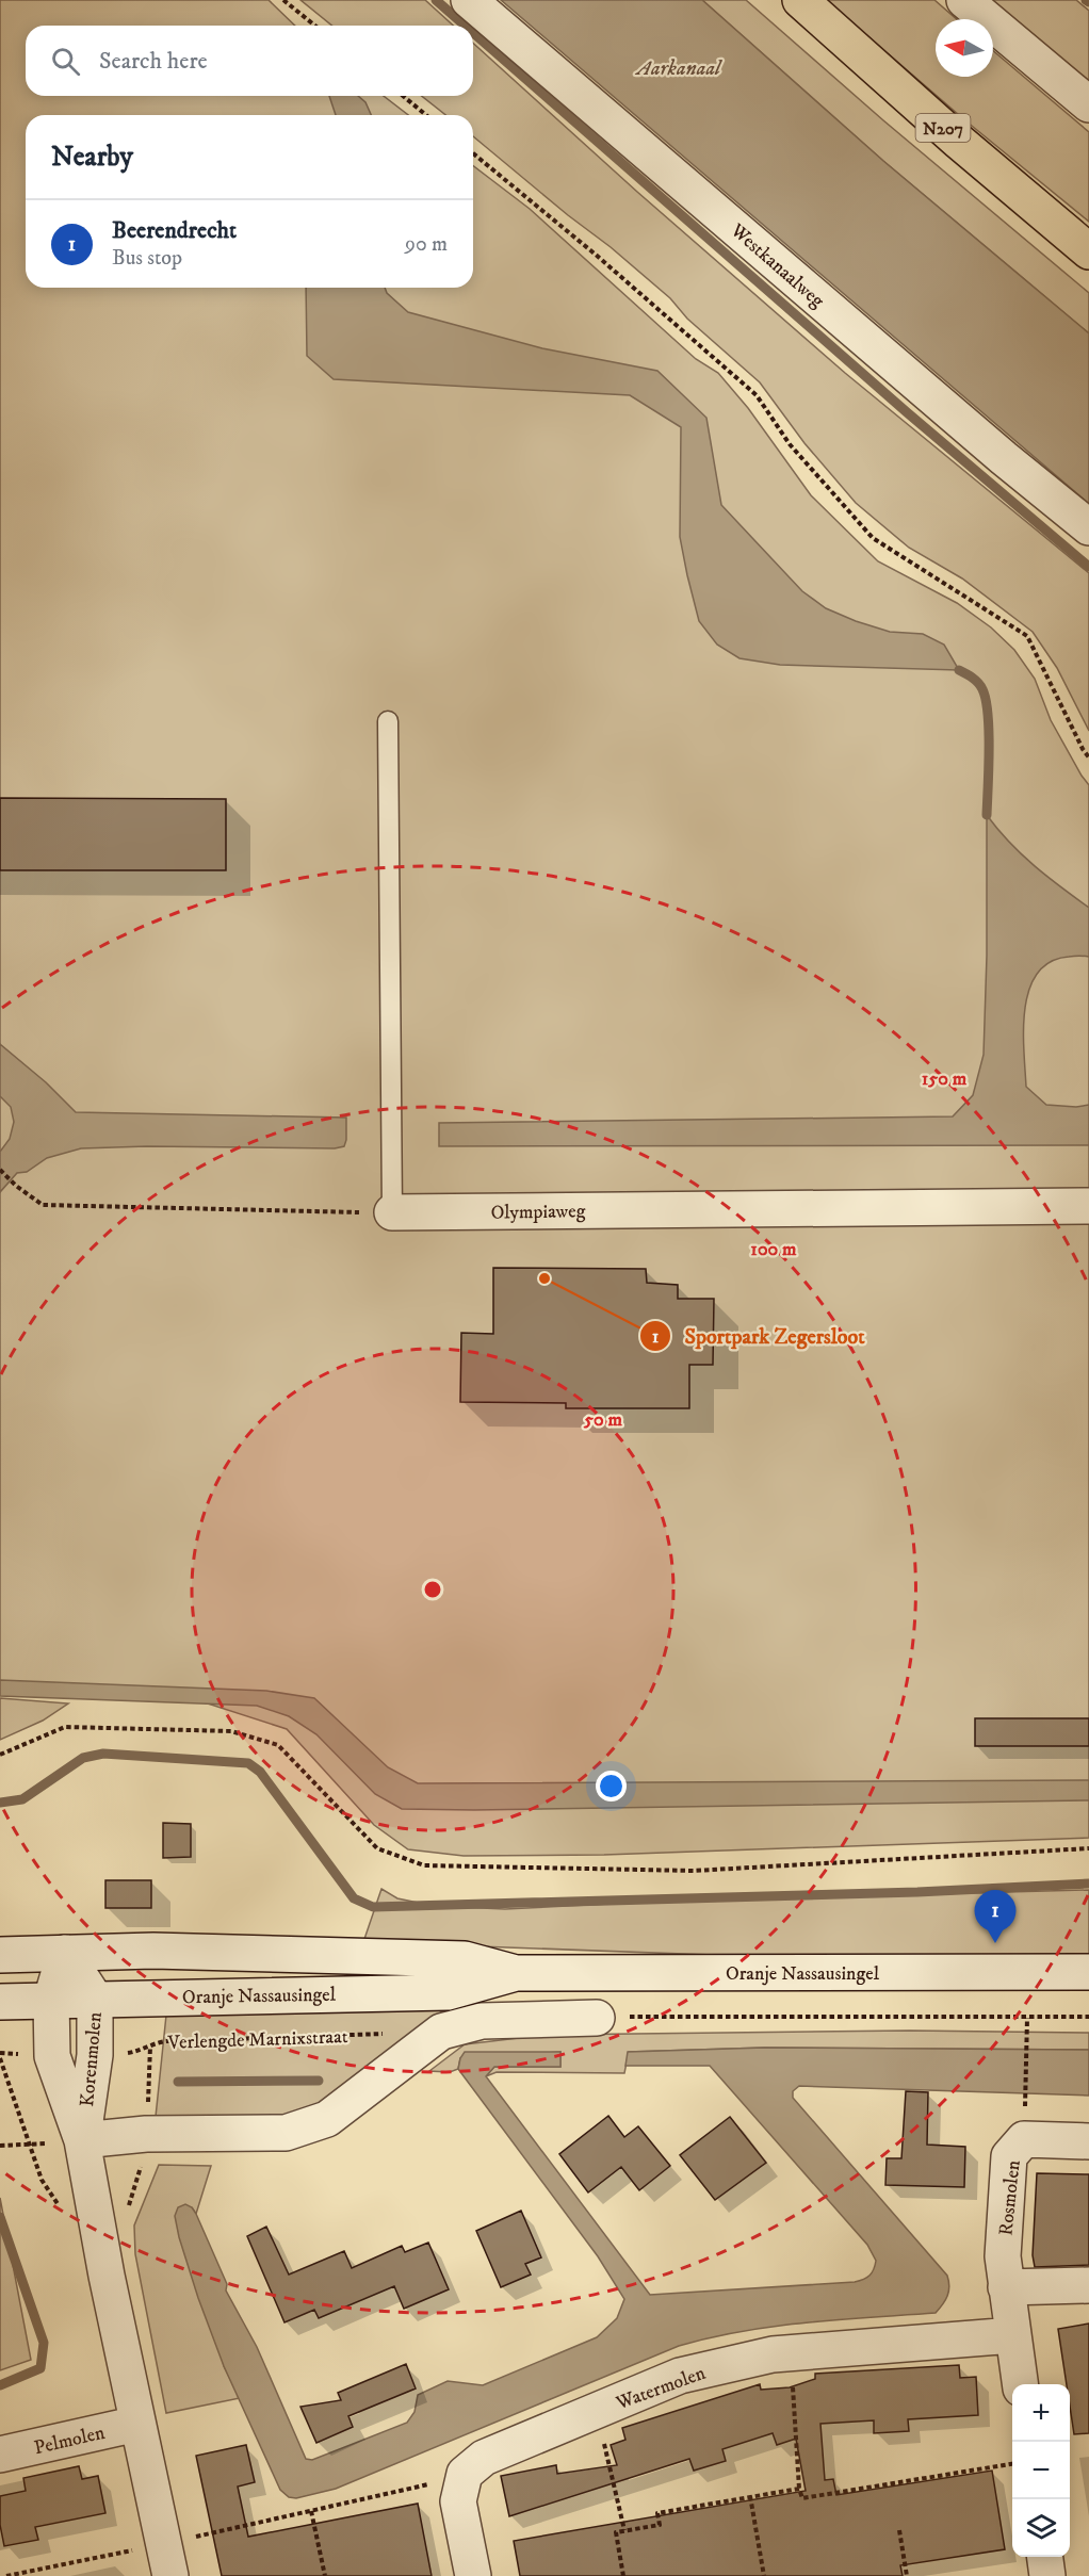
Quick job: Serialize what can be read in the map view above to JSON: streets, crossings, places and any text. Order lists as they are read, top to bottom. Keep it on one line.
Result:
{"streets":{"main road":["N207"],"street":["Westkanaalweg","Olympiaweg","Oranje Nassausingel","Korenmolen","Rosmolen","Watermolen","Pelmolen"],"path":["Verlengde Marnixstraat"]},"crossings":[["Oranje Nassausingel","Korenmolen"],["Verlengde Marnixstraat","Korenmolen"],["Korenmolen","Pelmolen"]],"water":["Aarkanaal"],"places":["Sportpark Zegersloot"],"north":"left","page":{"search":"Search here","heading":"Nearby","list":[{"mark":"1","name":"Beerendrecht","note":"Bus stop","value":"90 m"}],"pins":"1","map_buttons":["+","−"]},"rings":["150 m","100 m","50 m"]}
